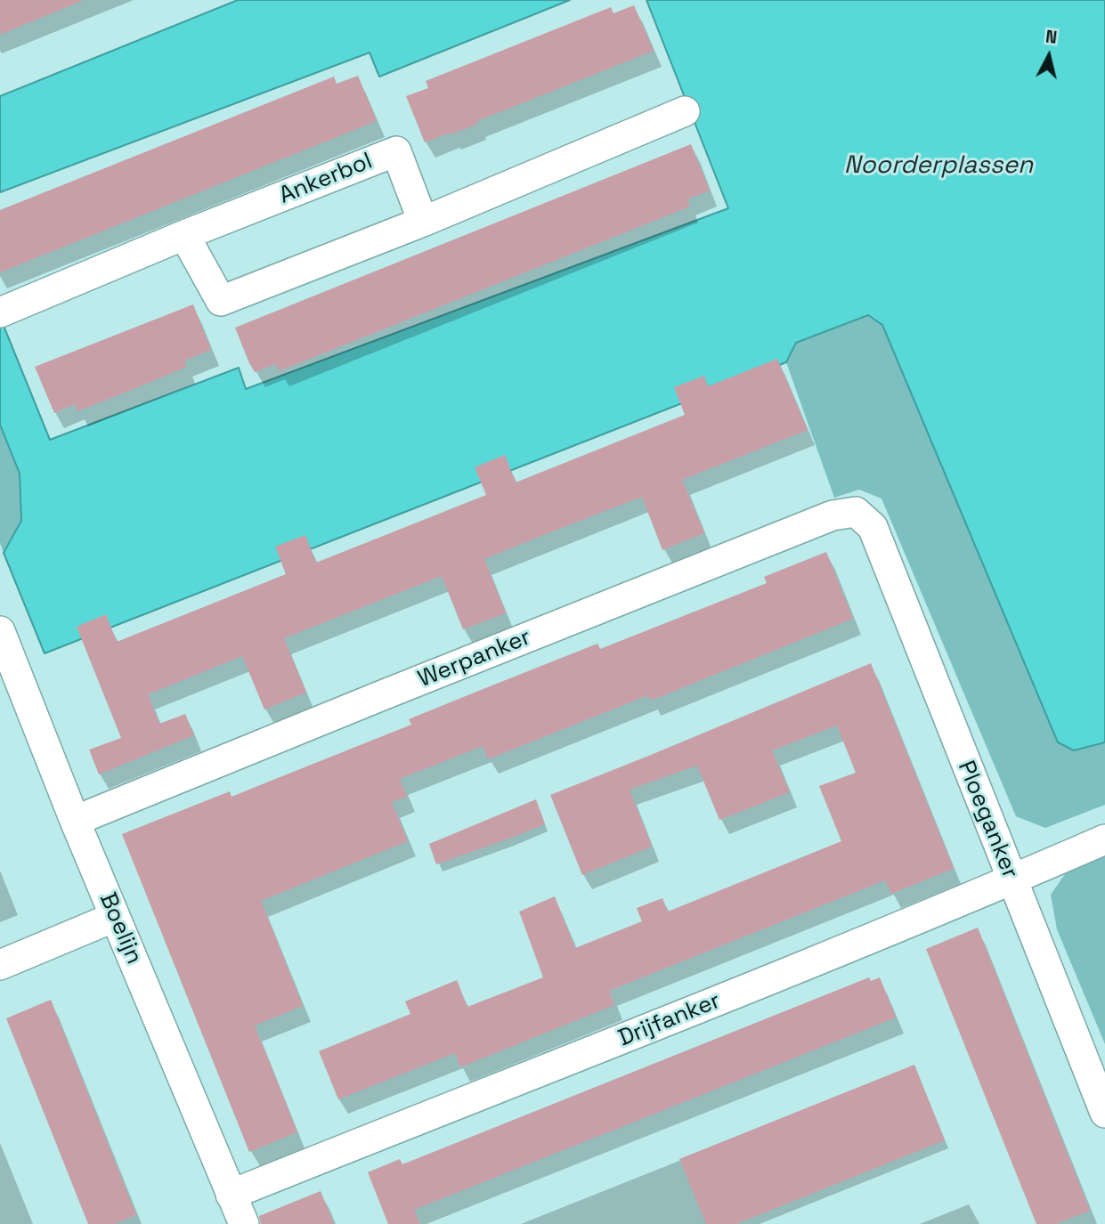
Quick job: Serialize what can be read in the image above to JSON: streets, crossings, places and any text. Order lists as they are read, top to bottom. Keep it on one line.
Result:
{"streets":{"street":["Ankerbol","Werpanker","Ploeganker","Boelijn","Drijfanker"]},"crossings":[["Werpanker","Ploeganker"],["Werpanker","Boelijn"],["Ploeganker","Drijfanker"],["Boelijn","Drijfanker"]],"water":["Noorderplassen"],"north":"top"}
